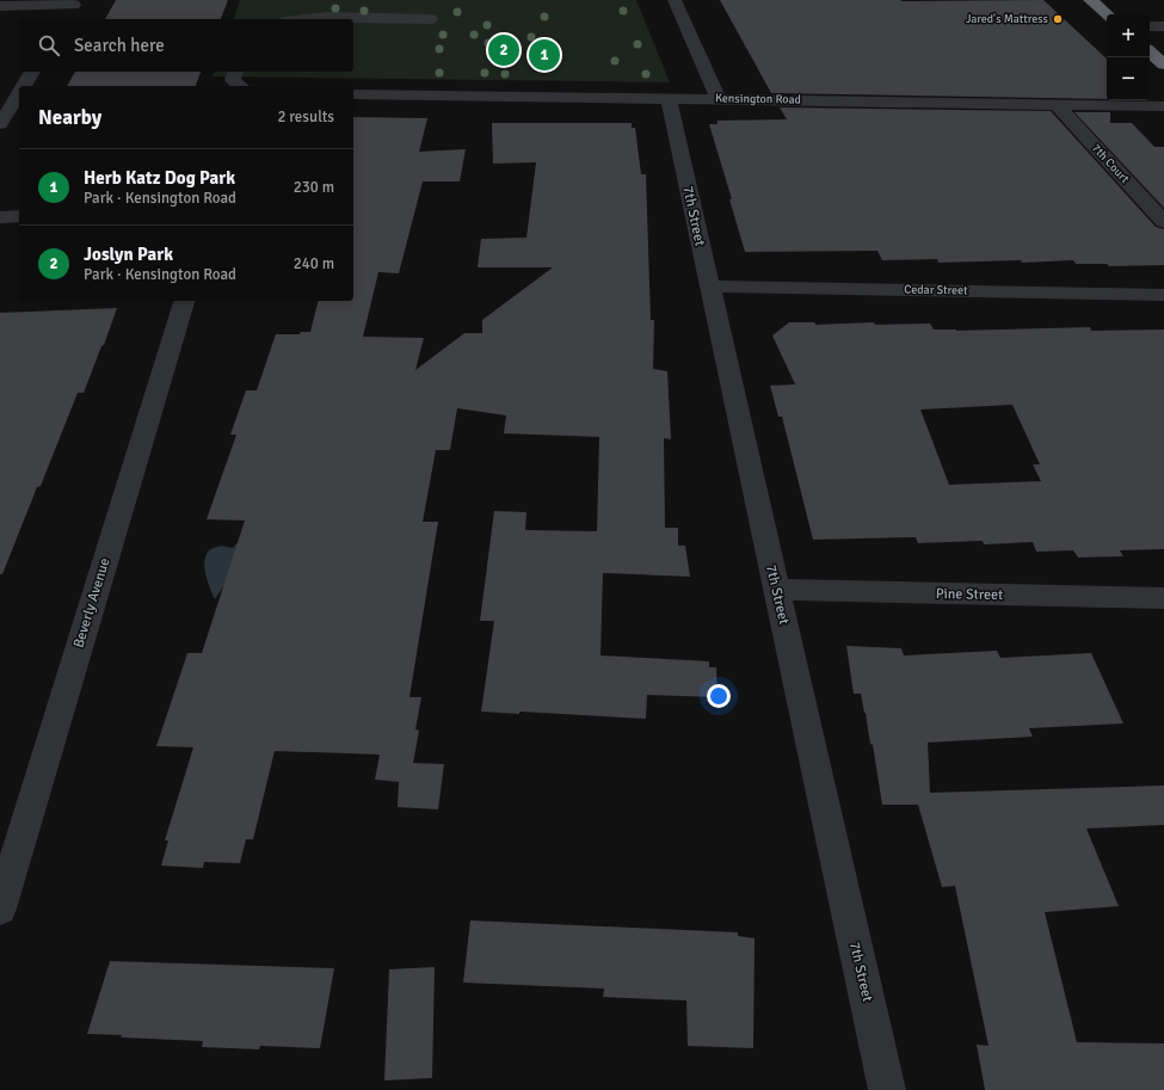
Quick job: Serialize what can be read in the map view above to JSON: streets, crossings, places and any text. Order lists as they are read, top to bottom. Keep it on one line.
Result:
{"streets":{"street":["Kensington Road","7th Court","7th Street","Cedar Street","Pine Street","Beverly Avenue"]},"crossings":[["Kensington Road","7th Court"],["Kensington Road","7th Street"],["7th Street","Cedar Street"],["7th Street","Pine Street"]],"places":["Jared's Mattress"],"page":{"map_buttons":["+","−"],"search":"Search here","pins":["2","1"],"heading":["Nearby","2 results"],"list":[{"mark":"1","name":"Herb Katz Dog Park","note":"Park · Kensington Road","value":"230 m"},{"mark":"2","name":"Joslyn Park","note":"Park · Kensington Road","value":"240 m"}]}}
